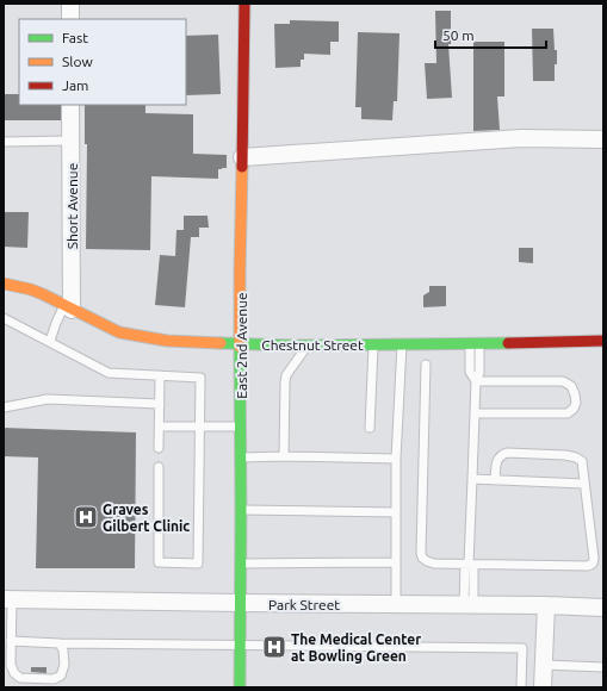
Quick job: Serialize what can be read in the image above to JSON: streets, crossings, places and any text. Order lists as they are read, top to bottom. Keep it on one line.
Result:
{"streets":{"street":["Short Avenue","Chestnut Street","East 2nd Avenue","Park Street"]},"crossings":[["Short Avenue","Chestnut Street"],["Chestnut Street","East 2nd Avenue"],["East 2nd Avenue","Park Street"]],"places":{"hospital":["Graves Gilbert Clinic","The Medical Center at Bowling Green"]},"legend":["Fast","Slow","Jam"],"scale_bar":"50 m"}
